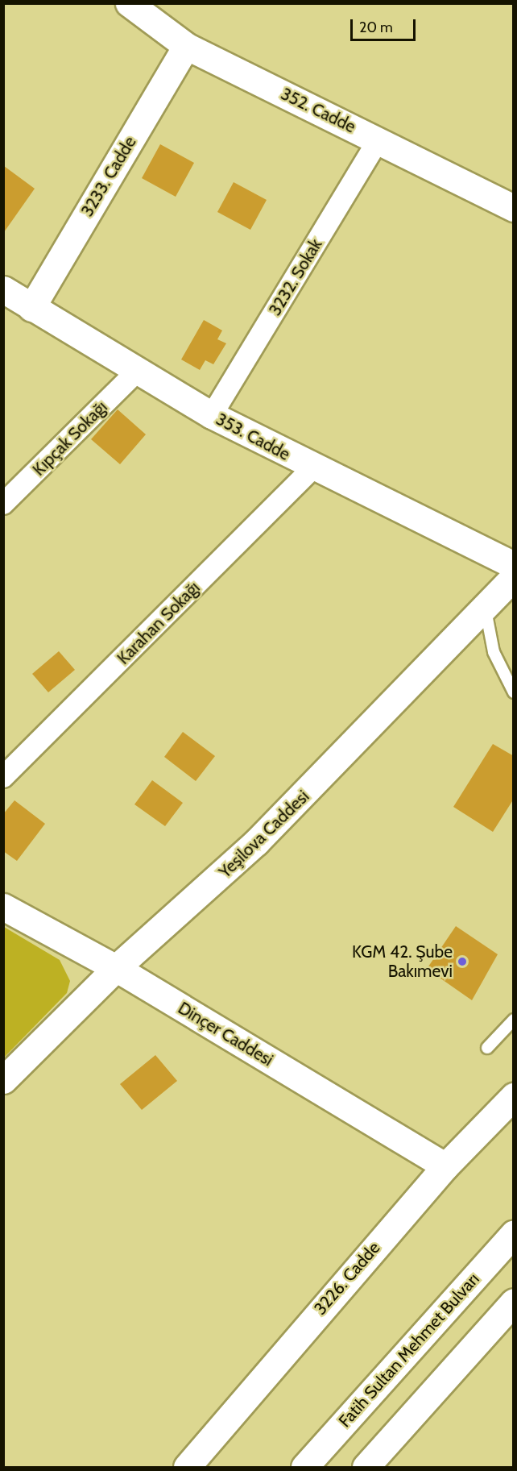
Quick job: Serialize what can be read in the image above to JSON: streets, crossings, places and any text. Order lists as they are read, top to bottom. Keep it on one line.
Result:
{"streets":{"main road":["352. Cadde","3233. Cadde","353. Cadde","Yeşilova Caddesi","Dinçer Caddesi","3226. Cadde","Fatih Sultan Mehmet Bulvarı"],"street":["3232. Sokak","Kıpçak Sokağı","Karahan Sokağı"]},"crossings":[["352. Cadde","3233. Cadde"],["352. Cadde","3232. Sokak"],["3233. Cadde","353. Cadde"],["3232. Sokak","353. Cadde"],["353. Cadde","Kıpçak Sokağı"],["353. Cadde","Karahan Sokağı"],["Yeşilova Caddesi","Dinçer Caddesi"],["Dinçer Caddesi","3226. Cadde"]],"places":["KGM 42. Şube Bakımevi"],"scale_bar":"20 m"}
